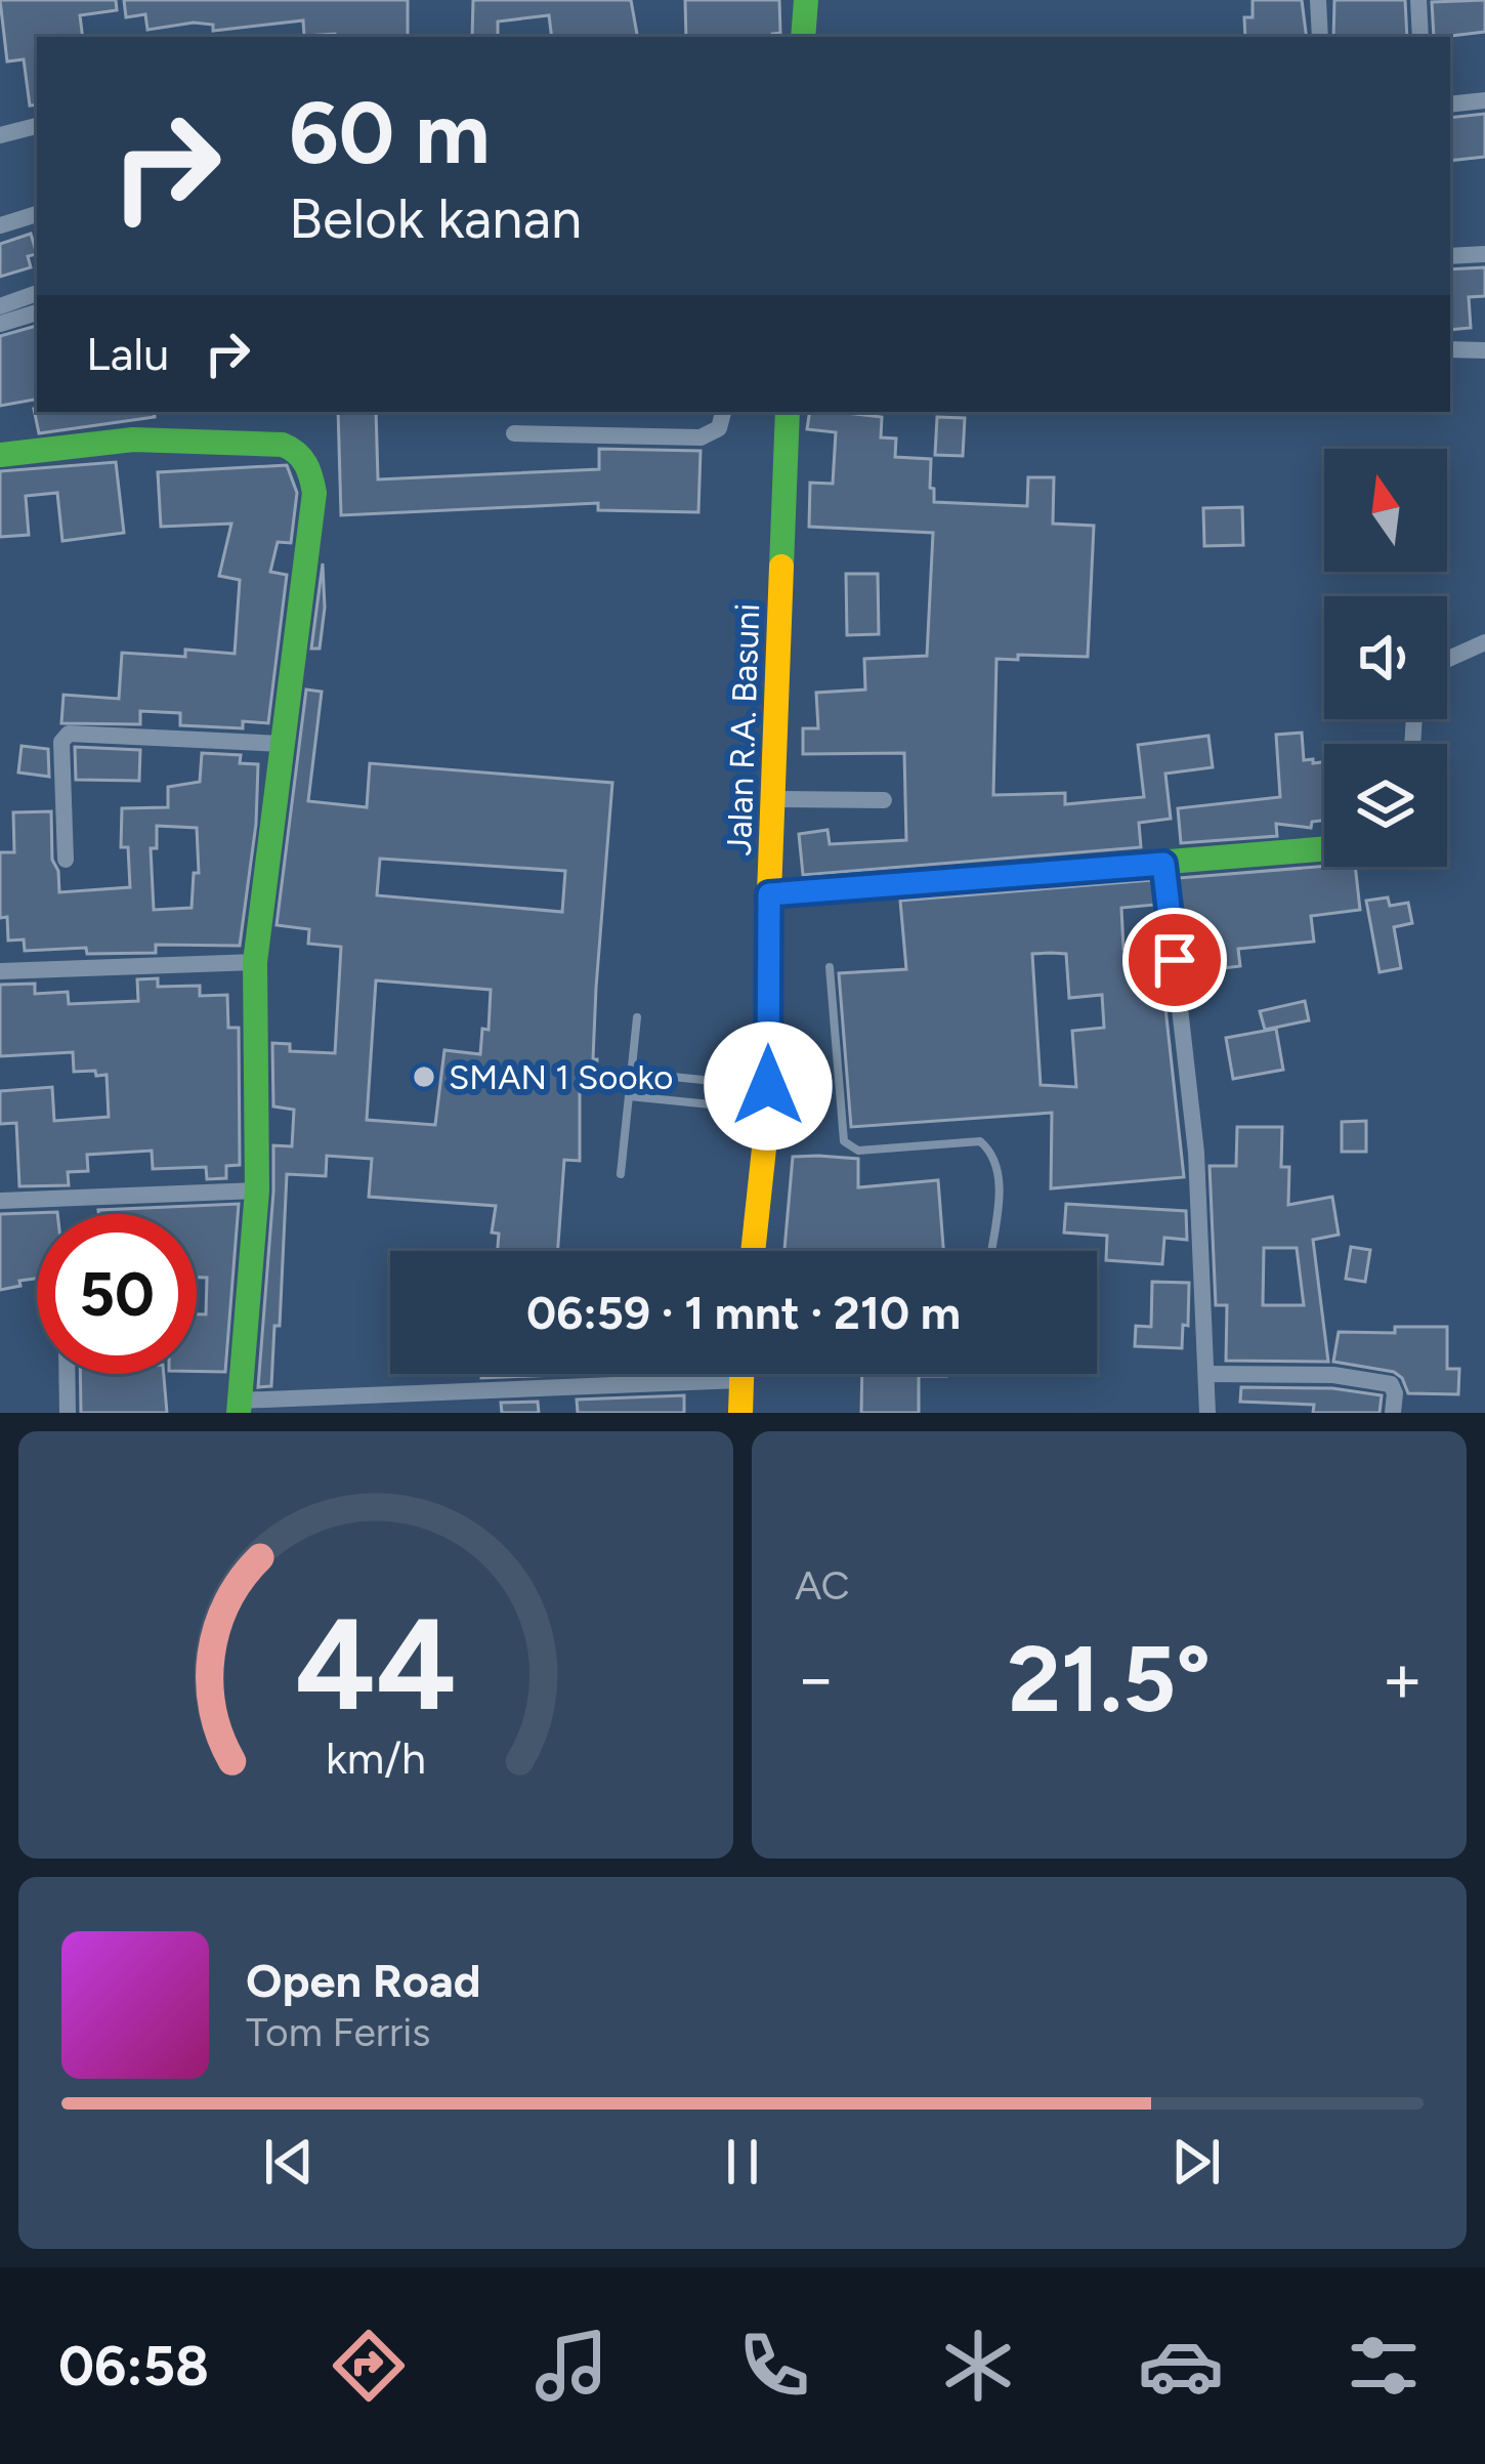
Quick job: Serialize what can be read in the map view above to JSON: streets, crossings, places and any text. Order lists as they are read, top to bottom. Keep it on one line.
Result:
{"streets":{"street":["Jalan R.A. Basuni"]},"places":["SMAN 1 Sooko"],"north":"top","page":{"turn":["60 m","Belok kanan"],"then":"Lalu","limit":"50","trip":"06:59 · 1 mnt · 210 m","tile":"AC","heat":["−","21.5°","+"],"song":["Open Road","Tom Ferris"],"tabs":"06:58","gauge":["44","km/h"]}}
